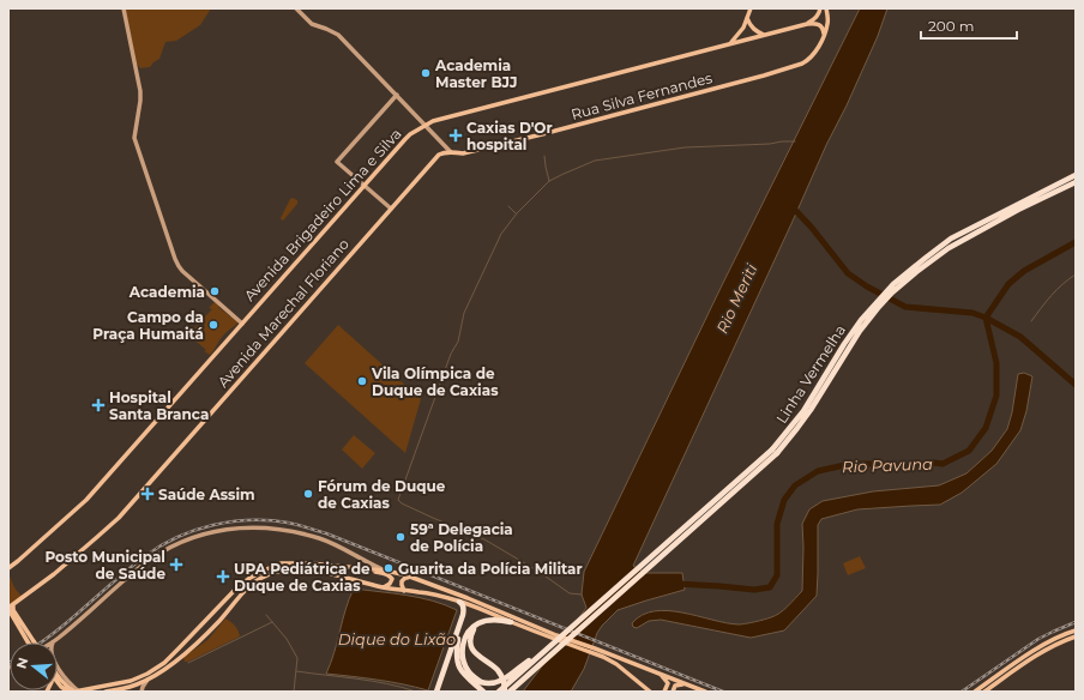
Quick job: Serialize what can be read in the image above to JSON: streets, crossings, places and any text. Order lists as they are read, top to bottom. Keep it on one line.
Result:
{"streets":{"highway":["Linha Vermelha"],"main road":["Rua Silva Fernandes","Avenida Brigadeiro Lima e Silva","Avenida Marechal Floriano"]},"crossings":[["Rua Silva Fernandes","Avenida Marechal Floriano"]],"water":["Rio Meriti","Rio Pavuna","Dique do Lixão"],"places":{"other":["Academia Master BJJ","Academia","Campo da Praça Humaitá","Vila Olímpica de Duque de Caxias","Fórum de Duque de Caxias","59ª Delegacia de Polícia","Guarita da Polícia Militar"],"health":["Caxias D'Or hospital","Hospital Santa Branca","Saúde Assim","Posto Municipal de Saúde","UPA Pediátrica de Duque de Caxias"]},"scale_bar":"200 m","north":"left"}
